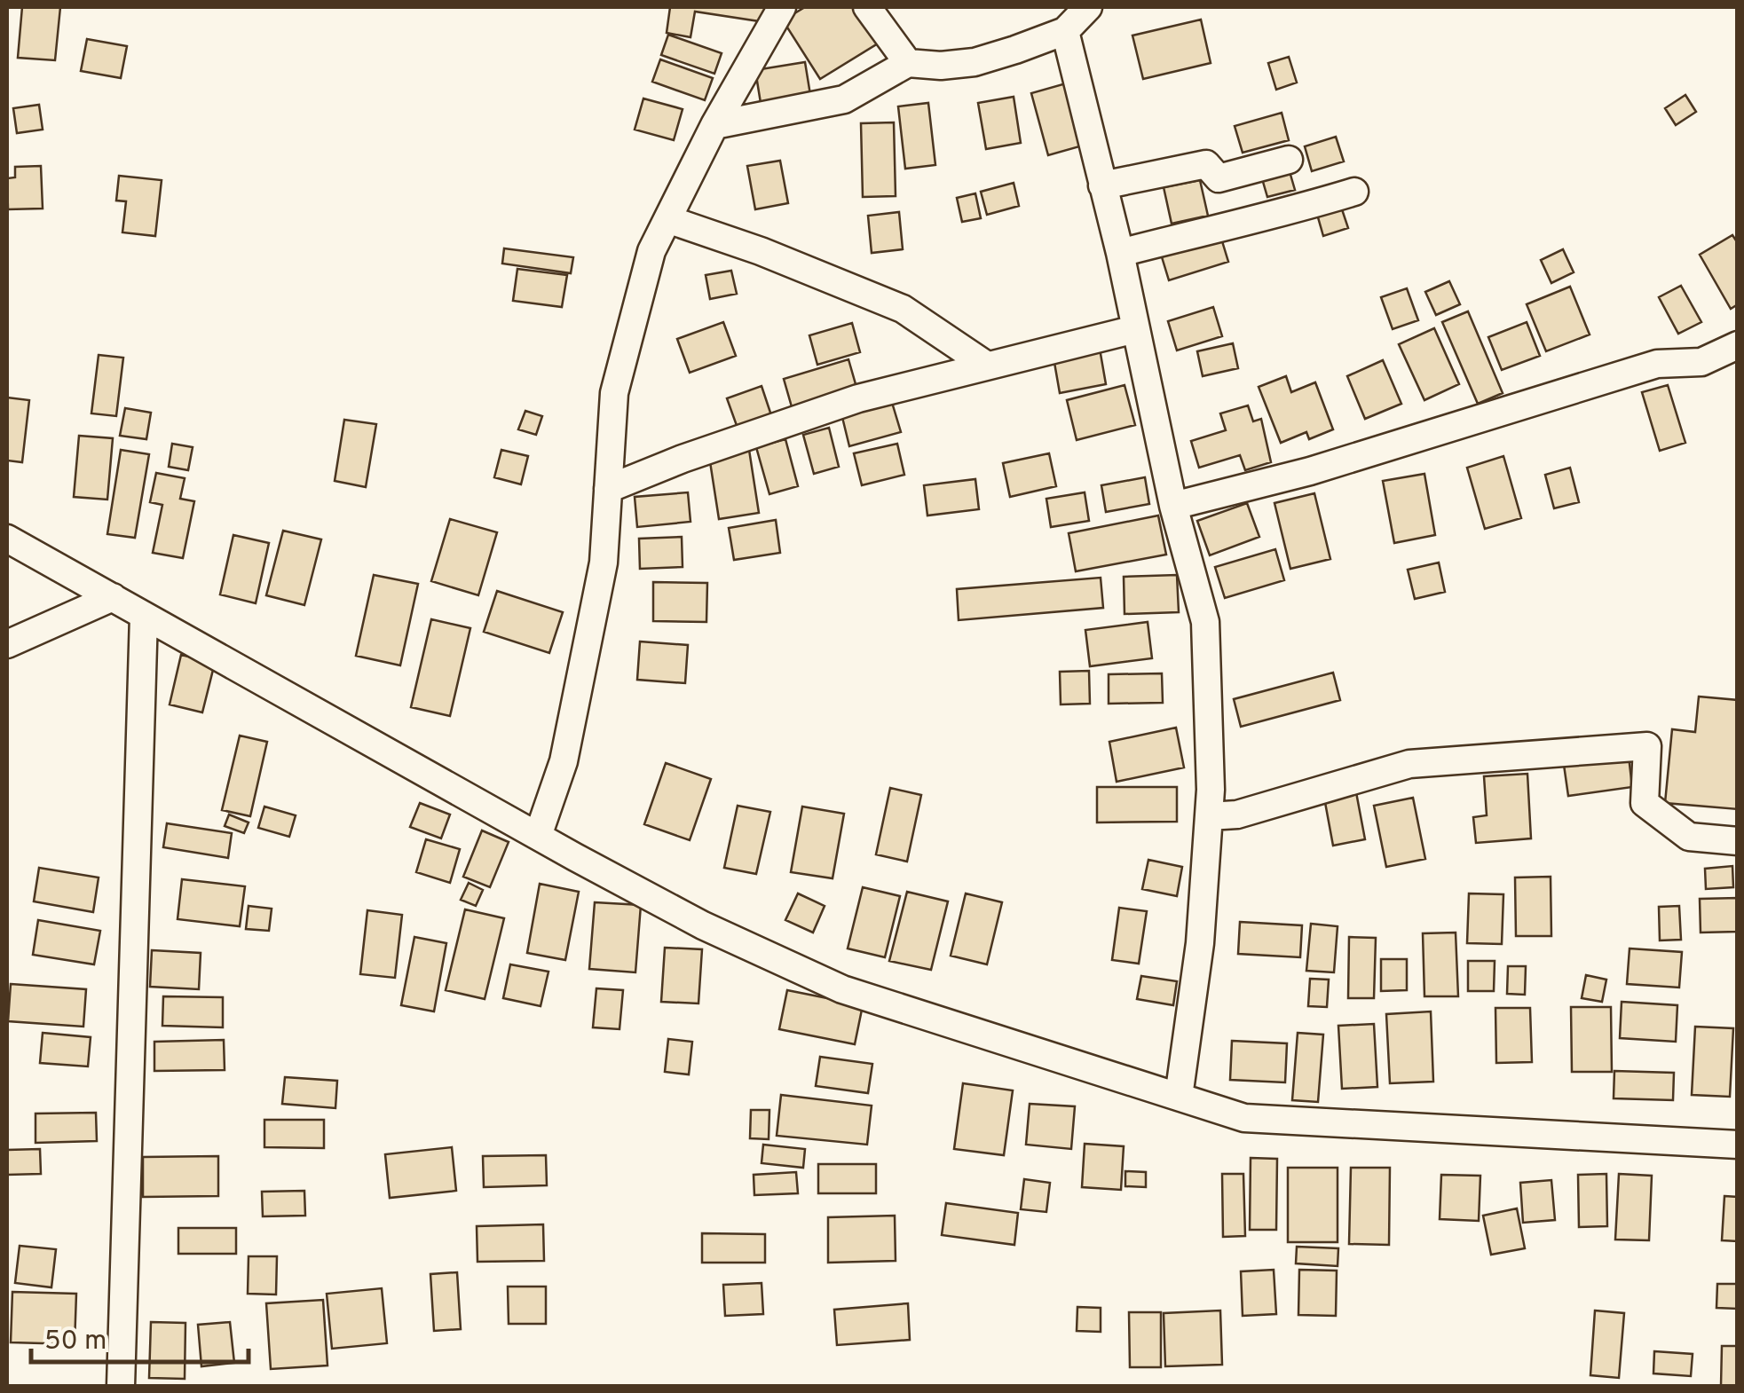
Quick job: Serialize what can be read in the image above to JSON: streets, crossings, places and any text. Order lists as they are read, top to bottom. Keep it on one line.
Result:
{"scale_bar":"50 m"}
